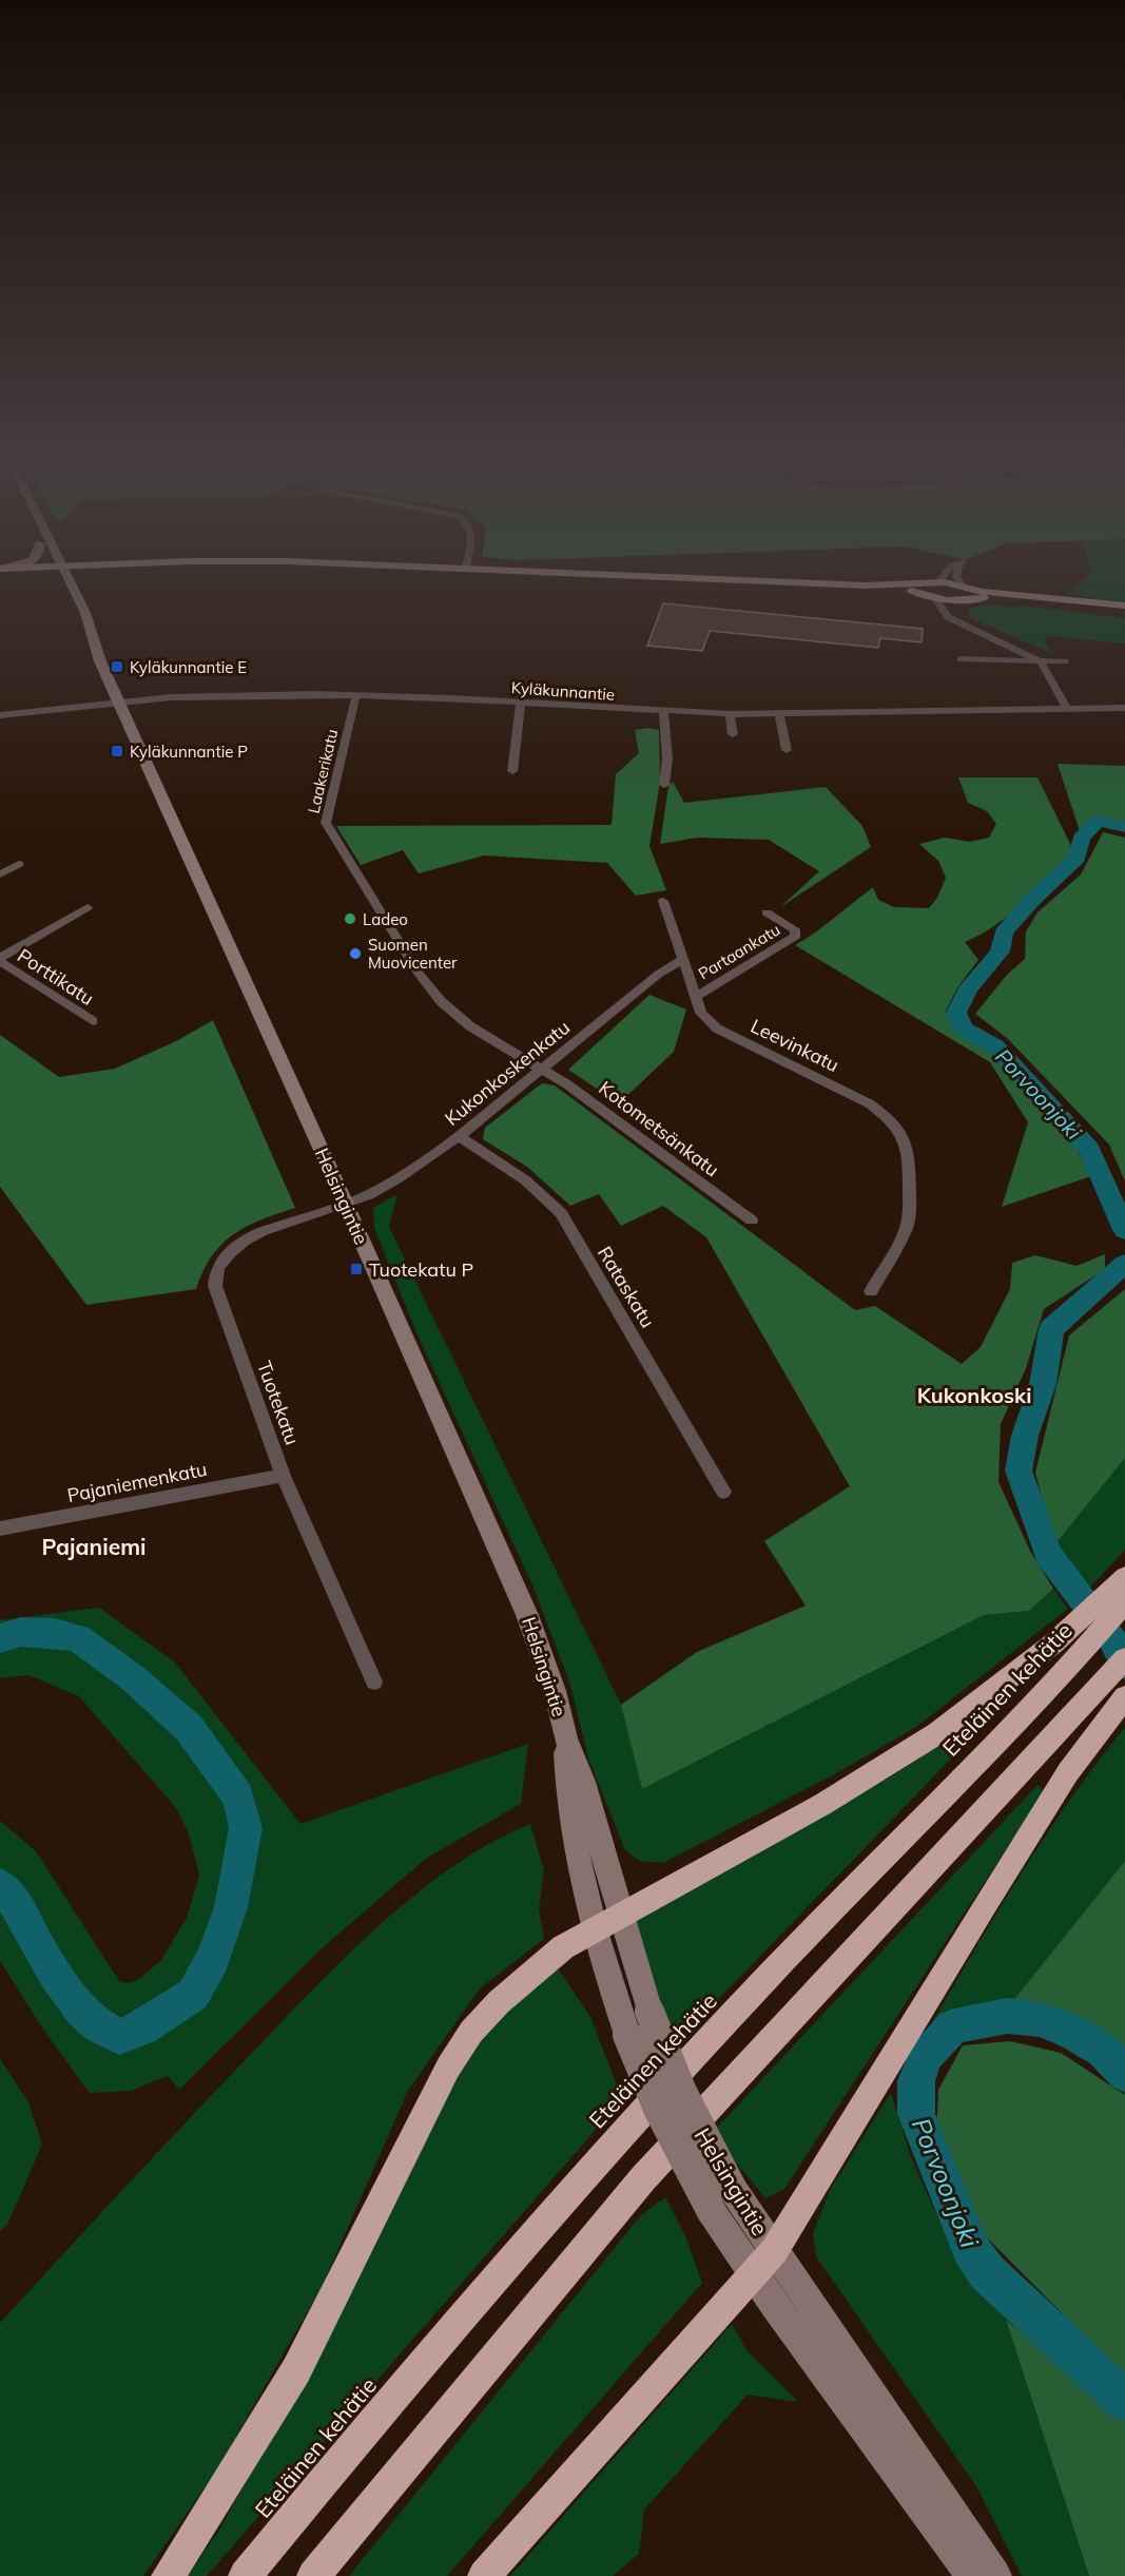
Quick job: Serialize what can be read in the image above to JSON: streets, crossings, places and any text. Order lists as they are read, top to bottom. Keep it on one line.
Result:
{"streets":{"highway":["Eteläinen kehätie"],"main road":["Helsingintie"],"street":["Kyläkunnantie","Laakerikatu","Partaankatu","Porttikatu","Leevinkatu","Kukonkoskenkatu","Kotometsänkatu","Rataskatu","Tuotekatu","Pajaniemenkatu"]},"crossings":[["Kyläkunnantie","Laakerikatu"],["Kyläkunnantie","Helsingintie"],["Laakerikatu","Kukonkoskenkatu"],["Laakerikatu","Kotometsänkatu"],["Partaankatu","Leevinkatu"],["Leevinkatu","Kukonkoskenkatu"],["Kukonkoskenkatu","Kotometsänkatu"],["Kukonkoskenkatu","Helsingintie"],["Kukonkoskenkatu","Rataskatu"],["Kukonkoskenkatu","Tuotekatu"],["Helsingintie","Tuotekatu"],["Tuotekatu","Pajaniemenkatu"]],"districts":["Kukonkoski","Pajaniemi"],"water":["Porvoonjoki"],"places":{"transit":["Kyläkunnantie E","Kyläkunnantie P","Tuotekatu P"],"other":["Ladeo","Suomen Muovicenter"]}}
